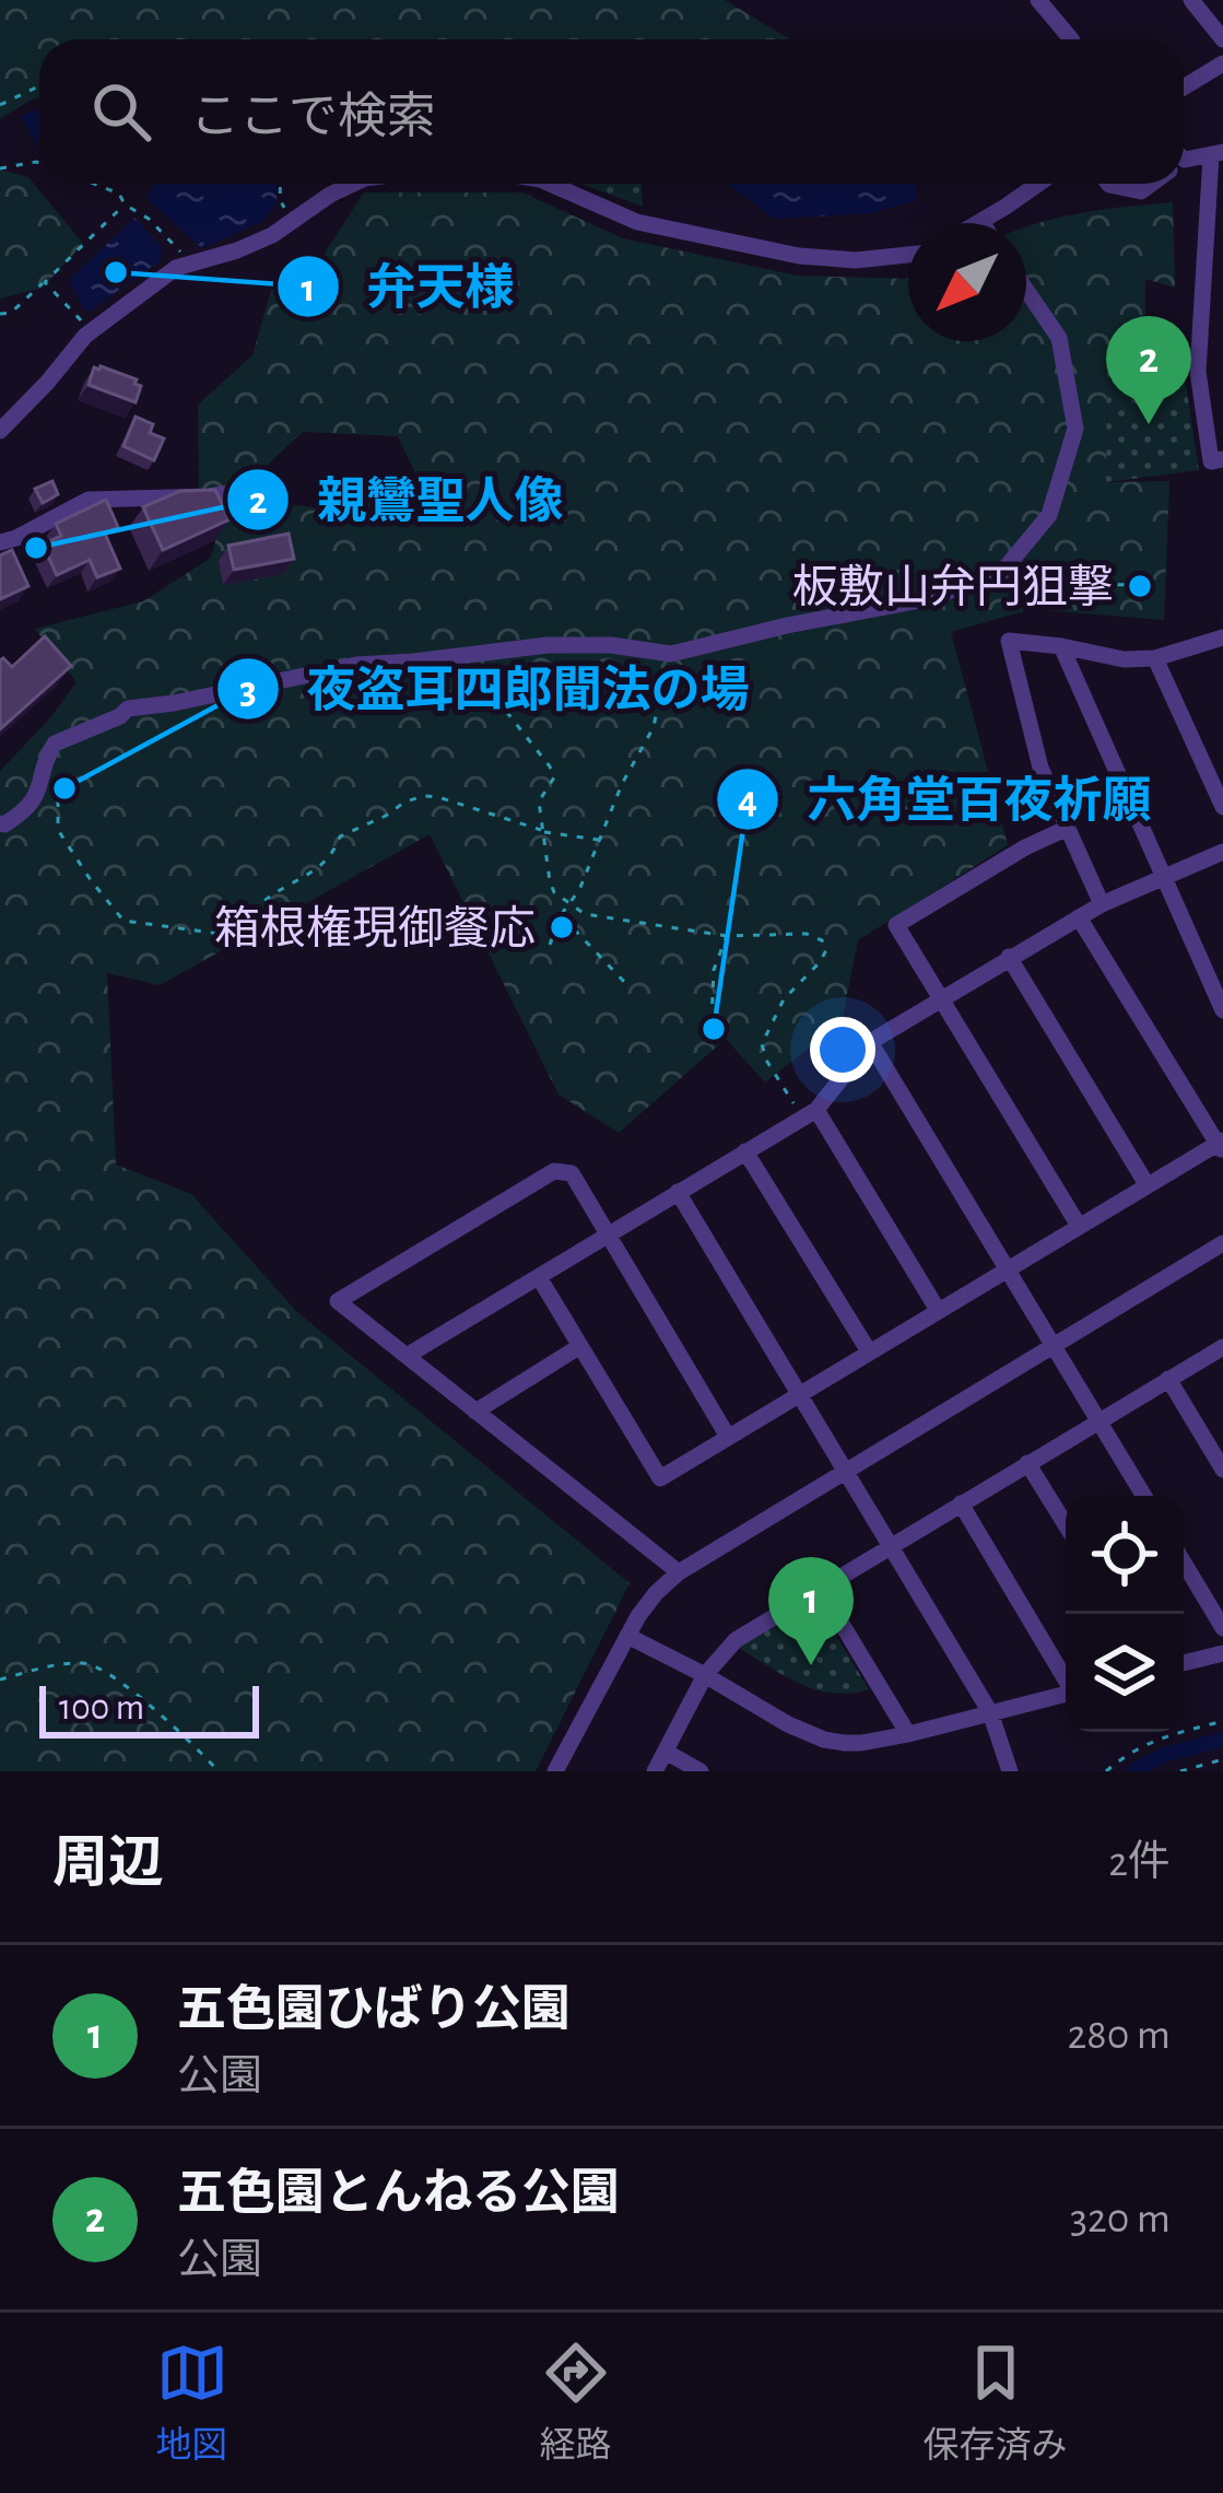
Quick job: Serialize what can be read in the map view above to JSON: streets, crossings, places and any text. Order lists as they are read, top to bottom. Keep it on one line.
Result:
{"places":["弁天様","親鸞聖人像","板敷山弁円狙撃","夜盗耳四郎聞法の場","箱根権現御餐応","六角堂百夜祈願"],"scale_bar":"100 m","north":"bottom left","page":{"search":"ここで検索","pins":["2","1"],"scale":"100 m","heading":["周辺","2件"],"list":[{"mark":"1","name":"五色園ひばり公園","note":"公園","value":"280 m"},{"mark":"2","name":"五色園とんねる公園","note":"公園","value":"320 m"}],"nav":["地図","経路","保存済み"]}}
